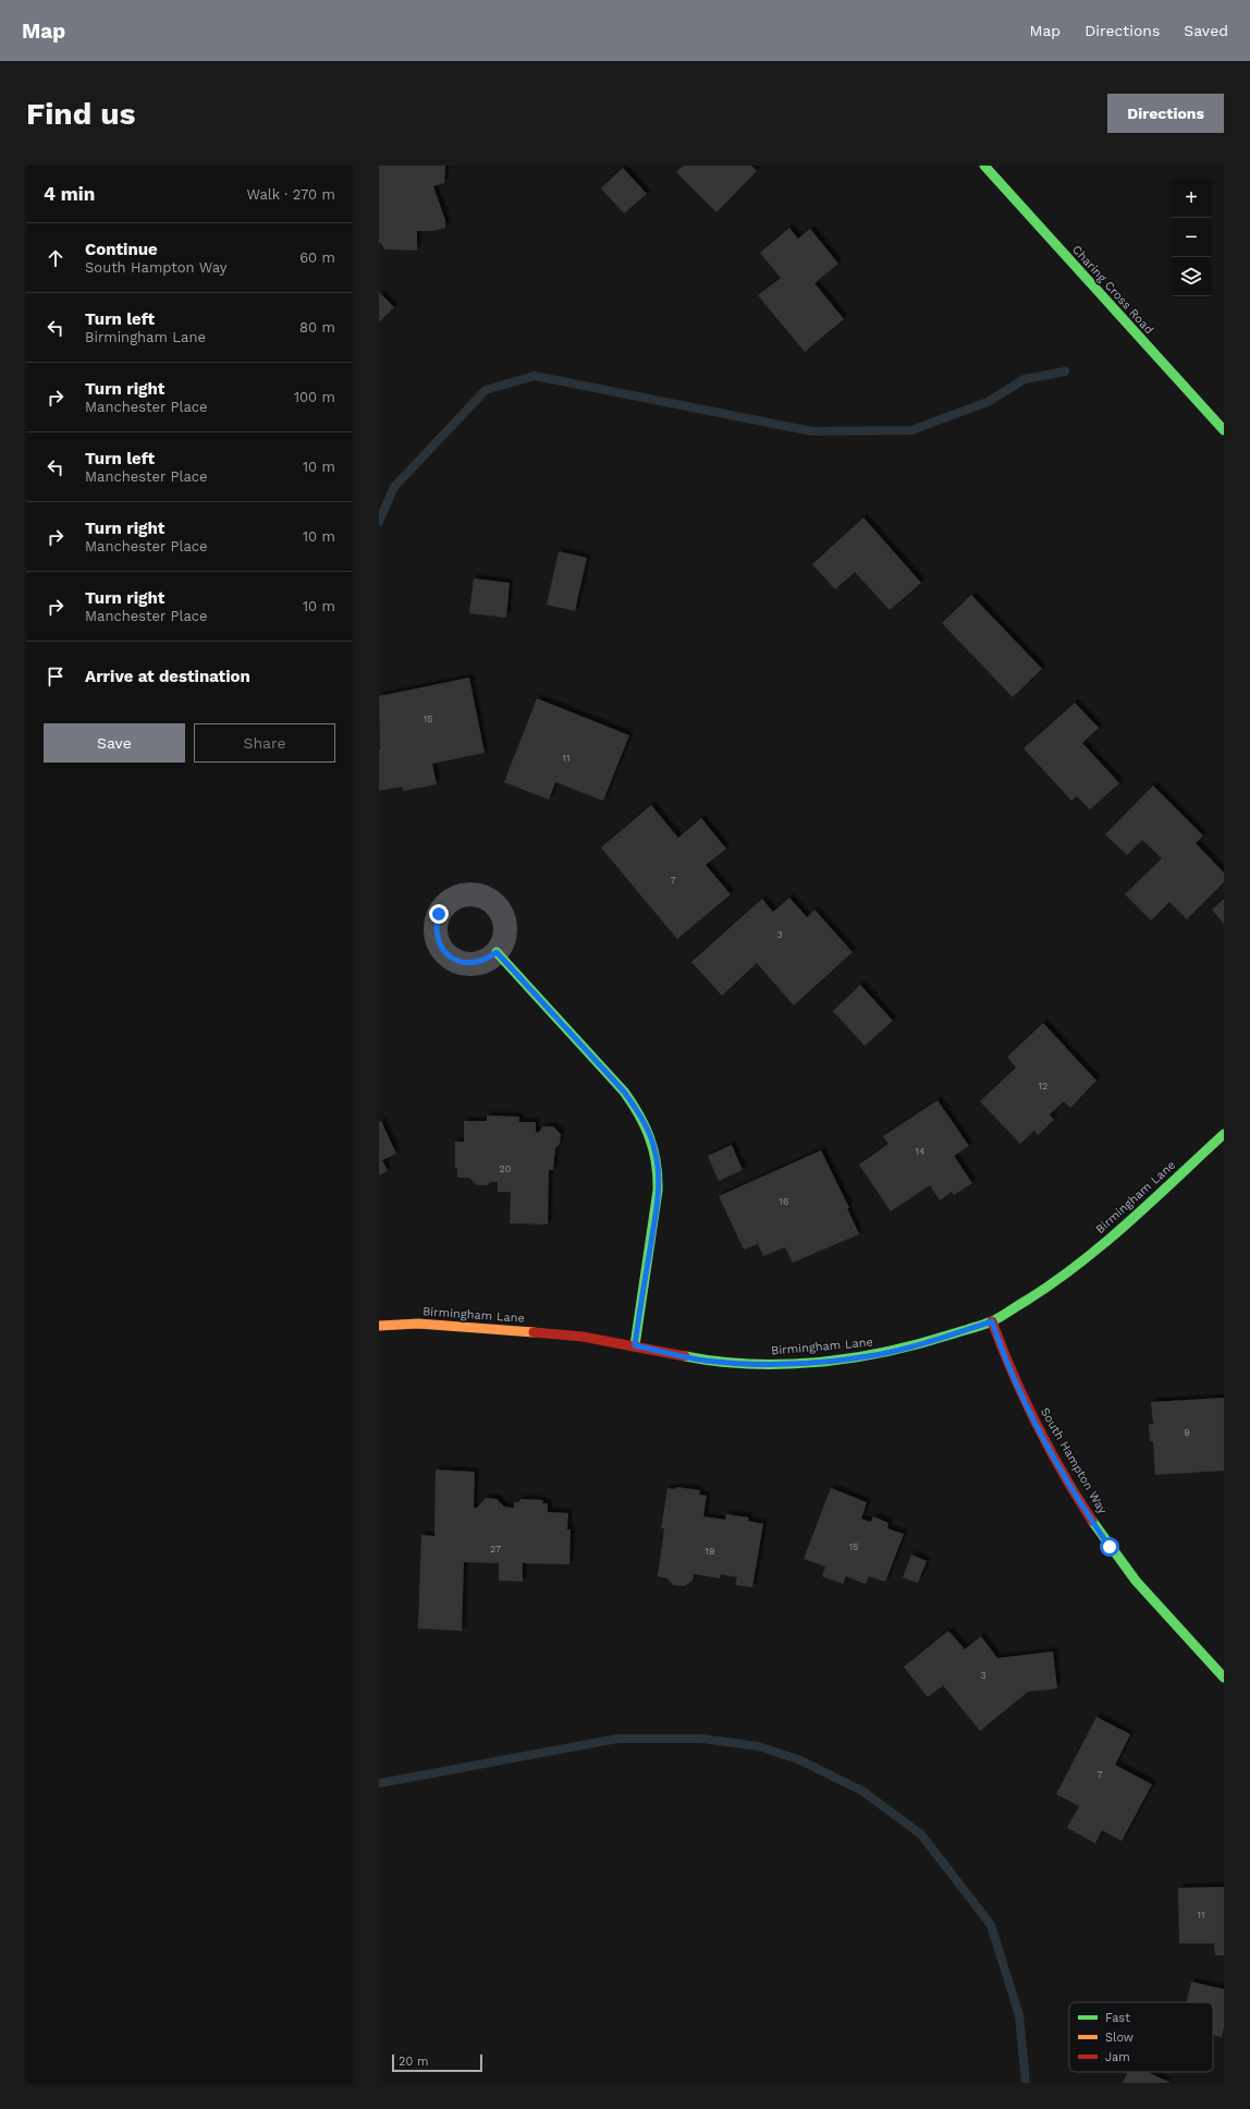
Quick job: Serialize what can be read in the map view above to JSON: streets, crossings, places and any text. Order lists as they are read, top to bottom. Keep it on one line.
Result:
{"streets":{"street":["Charing Cross Road","Birmingham Lane","South Hampton Way"]},"crossings":[["Birmingham Lane","South Hampton Way"]],"house_numbers":["15","11","7","3","12","14","20","16","9","15","27","19","3","7","11"],"legend":["Fast","Slow","Jam"],"scale_bar":"20 m","page":{"header":"Map","nav":["Map","Directions","Saved"],"buttons":["Directions",["Save","Share"]],"title":"Find us","heading":["4 min","Walk · 270 m"],"map_buttons":["+","−"],"list":[["Continue","South Hampton Way","60 m"],["Turn left","Birmingham Lane","80 m"],["Turn right","Manchester Place","100 m"],["Turn left","Manchester Place","10 m"],["Turn right","Manchester Place","10 m"],["Turn right","Manchester Place","10 m"],"Arrive at destination"],"scale":"20 m"}}
